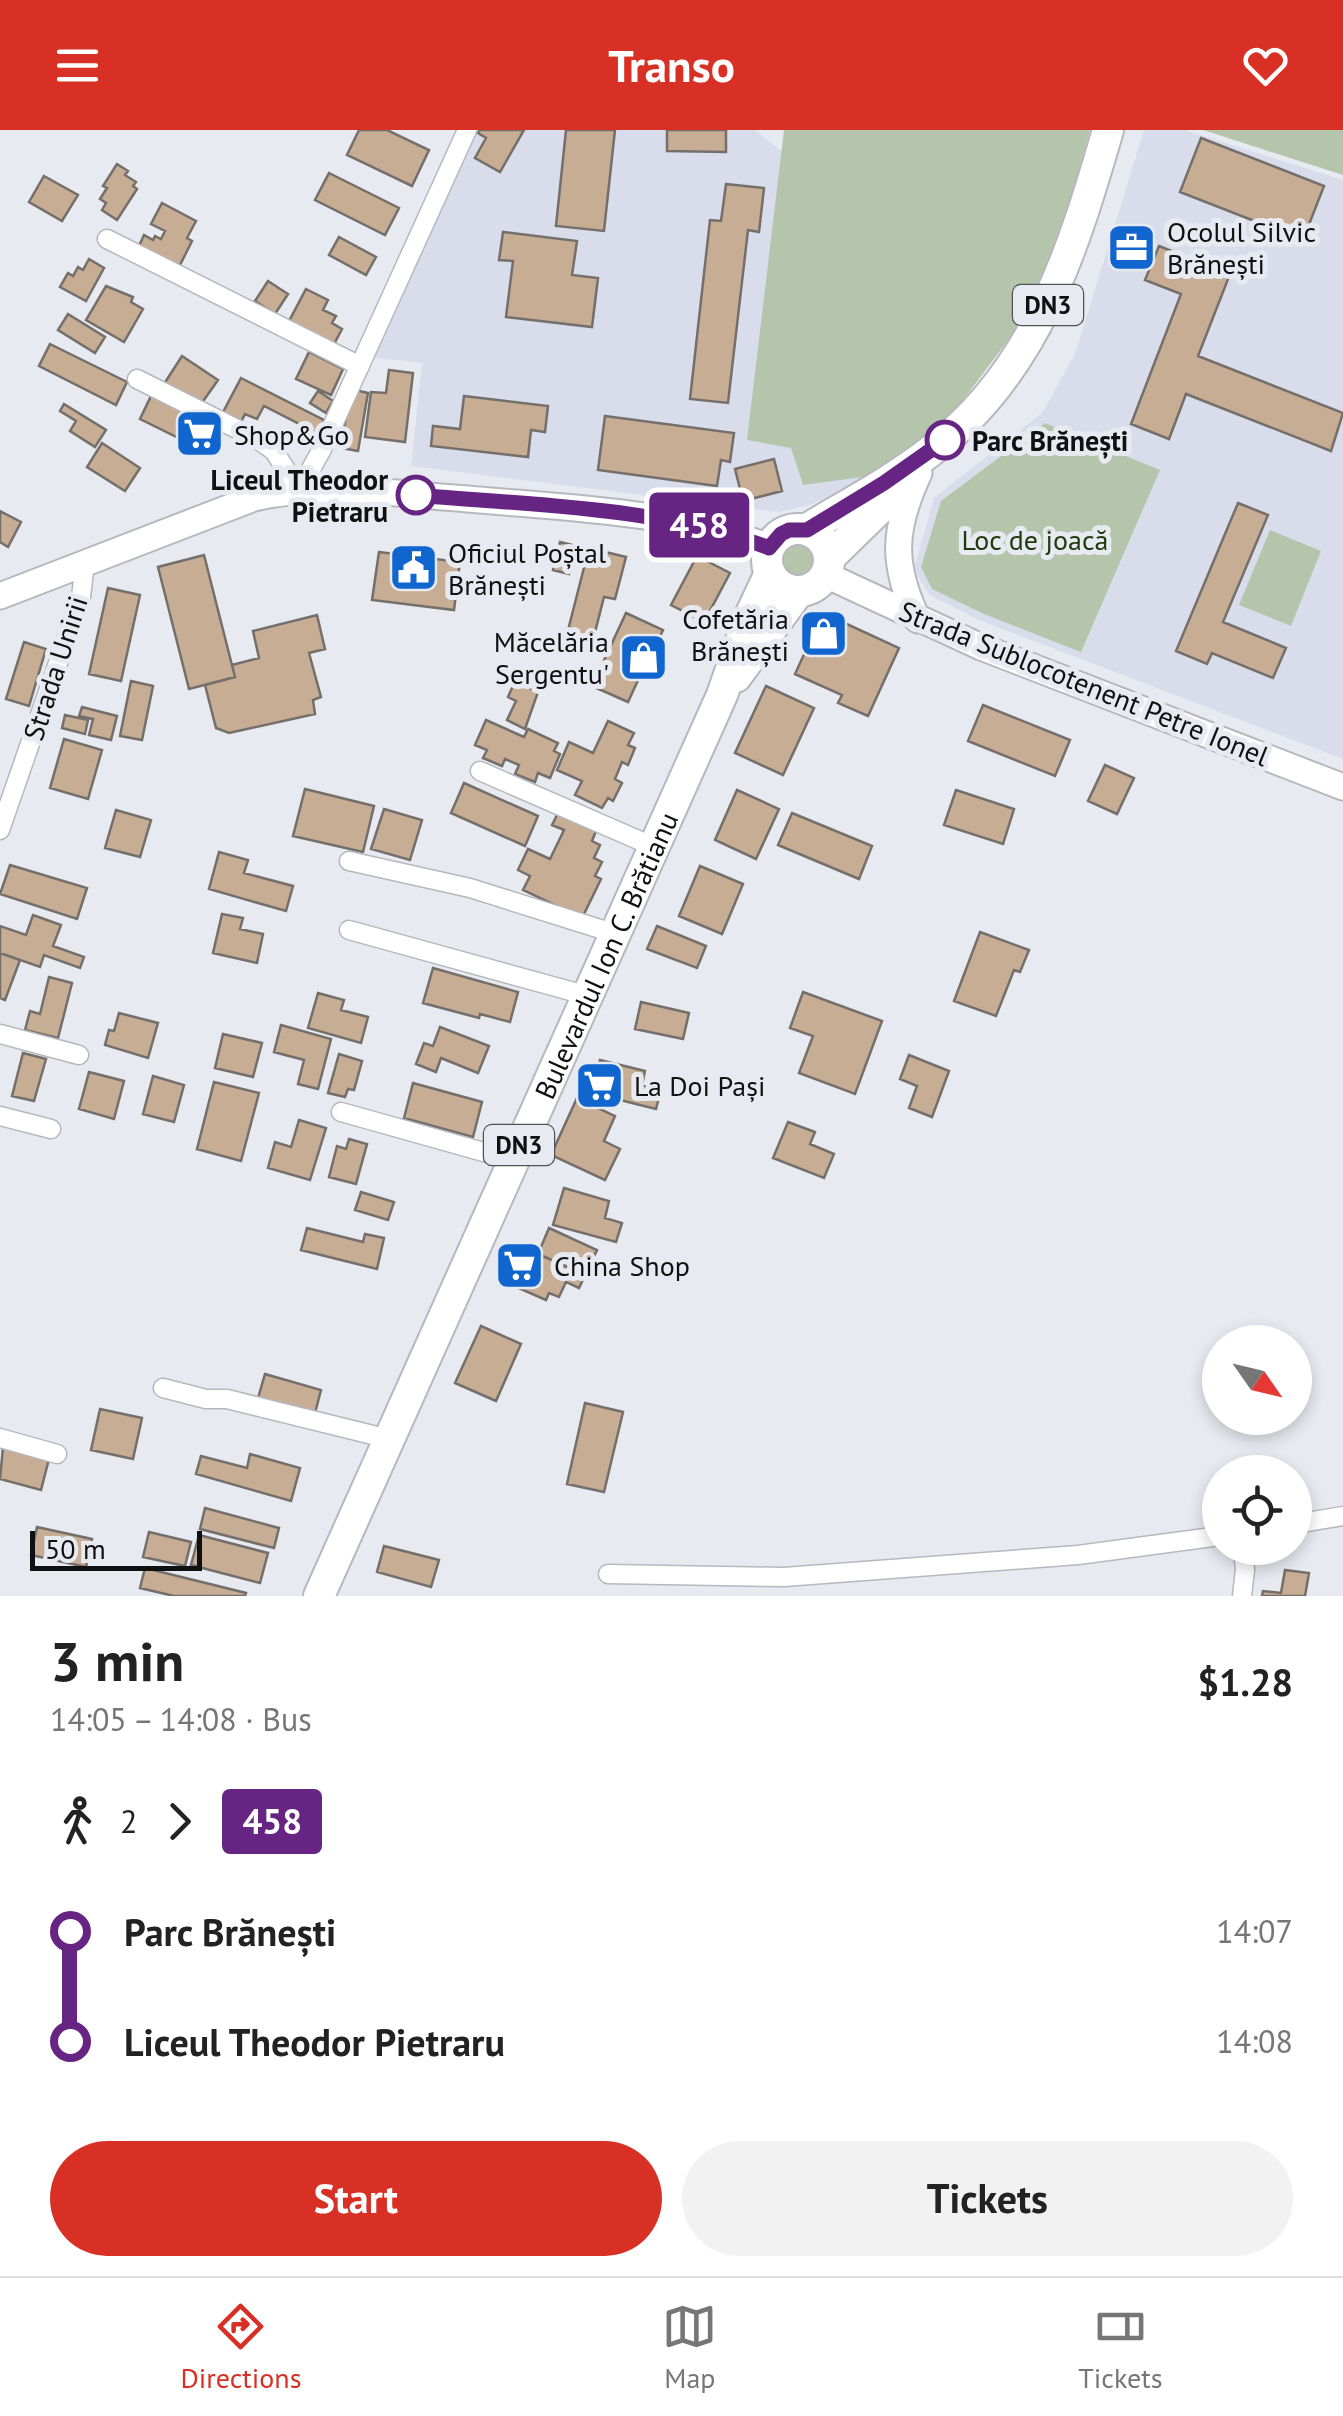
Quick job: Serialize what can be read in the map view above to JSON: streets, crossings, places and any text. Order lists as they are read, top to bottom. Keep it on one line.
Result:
{"streets":{"main road":["DN3","Strada Sublocotenent Petre Ionel","Bulevardul Ion C. Brătianu"],"street":["Strada Unirii"]},"crossings":[["DN3","Strada Sublocotenent Petre Ionel"],["DN3","Bulevardul Ion C. Brătianu"],["Strada Sublocotenent Petre Ionel","Bulevardul Ion C. Brătianu"]],"parks":["Loc de joacă"],"places":{"office":["Ocolul Silvic Brănești"],"supermarket":["Shop&Go","La Doi Pași","China Shop"],"other":["Parc Brănești","Liceul Theodor Pietraru"],"public building":["Oficiul Poștal Brănești"],"shop":["Cofetăria Brănești","Măcelăria Sergentu'"]},"lines":["bus line 458"],"scale_bar":"50 m","north":"bottom right","page":{"header":"Transo","on_map":"458","scale":"50 m","heading":["3 min","14:05 – 14:08 · Bus","$1.28"],"legs":["2","458"],"list":[{"name":"Parc Brănești","value":"14:07"},{"name":"Liceul Theodor Pietraru","value":"14:08"}],"buttons":["Start","Tickets"],"tabs":["Directions","Map","Tickets"]}}
